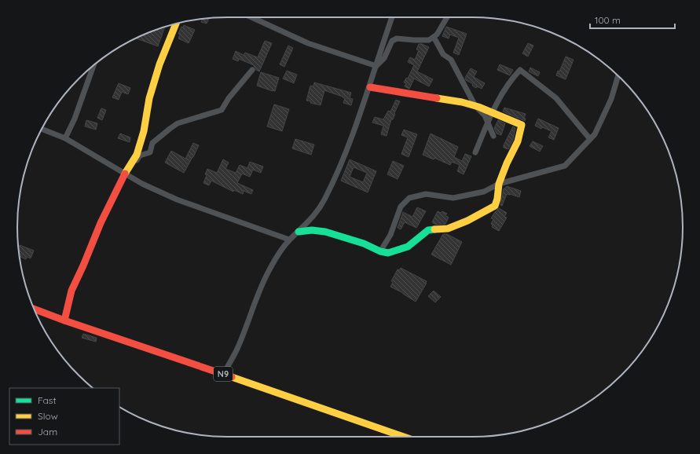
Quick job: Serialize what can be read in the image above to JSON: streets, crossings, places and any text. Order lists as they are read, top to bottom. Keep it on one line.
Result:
{"streets":{"main road":["N9"]},"legend":["Fast","Slow","Jam"],"scale_bar":"100 m"}
